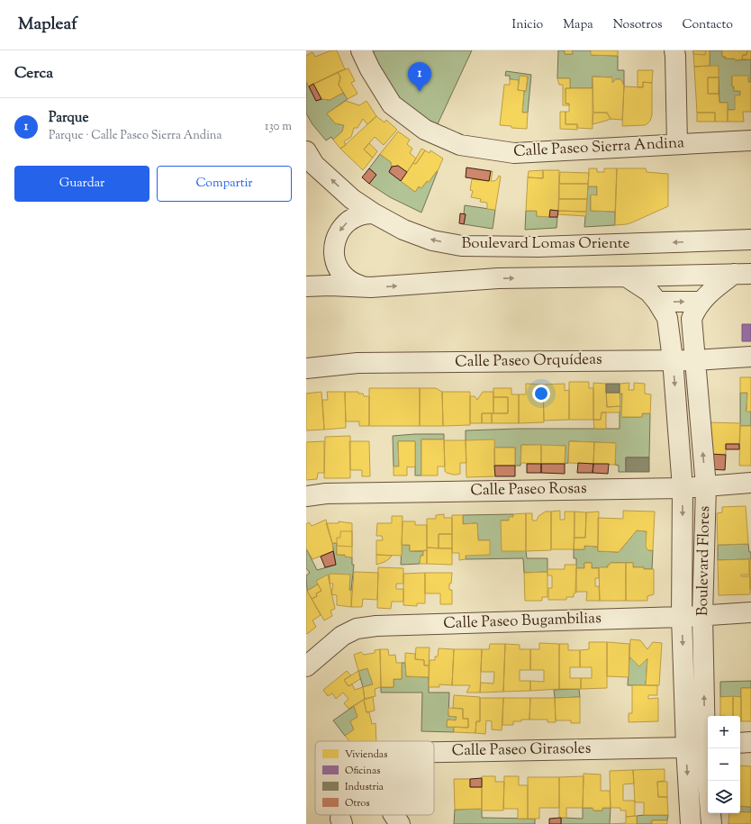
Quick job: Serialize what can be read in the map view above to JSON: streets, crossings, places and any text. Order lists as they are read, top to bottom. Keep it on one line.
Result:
{"streets":{"street":["Calle Paseo Sierra Andina","Boulevard Lomas Oriente","Calle Paseo Orquídeas","Calle Paseo Rosas","Boulevard Flores","Calle Paseo Bugambilias","Calle Paseo Girasoles"]},"crossings":[["Calle Paseo Orquídeas","Boulevard Flores"],["Calle Paseo Rosas","Boulevard Flores"],["Boulevard Flores","Calle Paseo Bugambilias"],["Boulevard Flores","Calle Paseo Girasoles"]],"legend":["Viviendas","Oficinas","Industria","Otros"],"page":{"header":"Mapleaf","nav":["Inicio","Mapa","Nosotros","Contacto"],"heading":"Cerca","pins":"1","list":[{"mark":"1","name":"Parque","note":"Parque · Calle Paseo Sierra Andina","value":"130 m"}],"buttons":["Guardar","Compartir"],"map_buttons":["+","−"]}}
